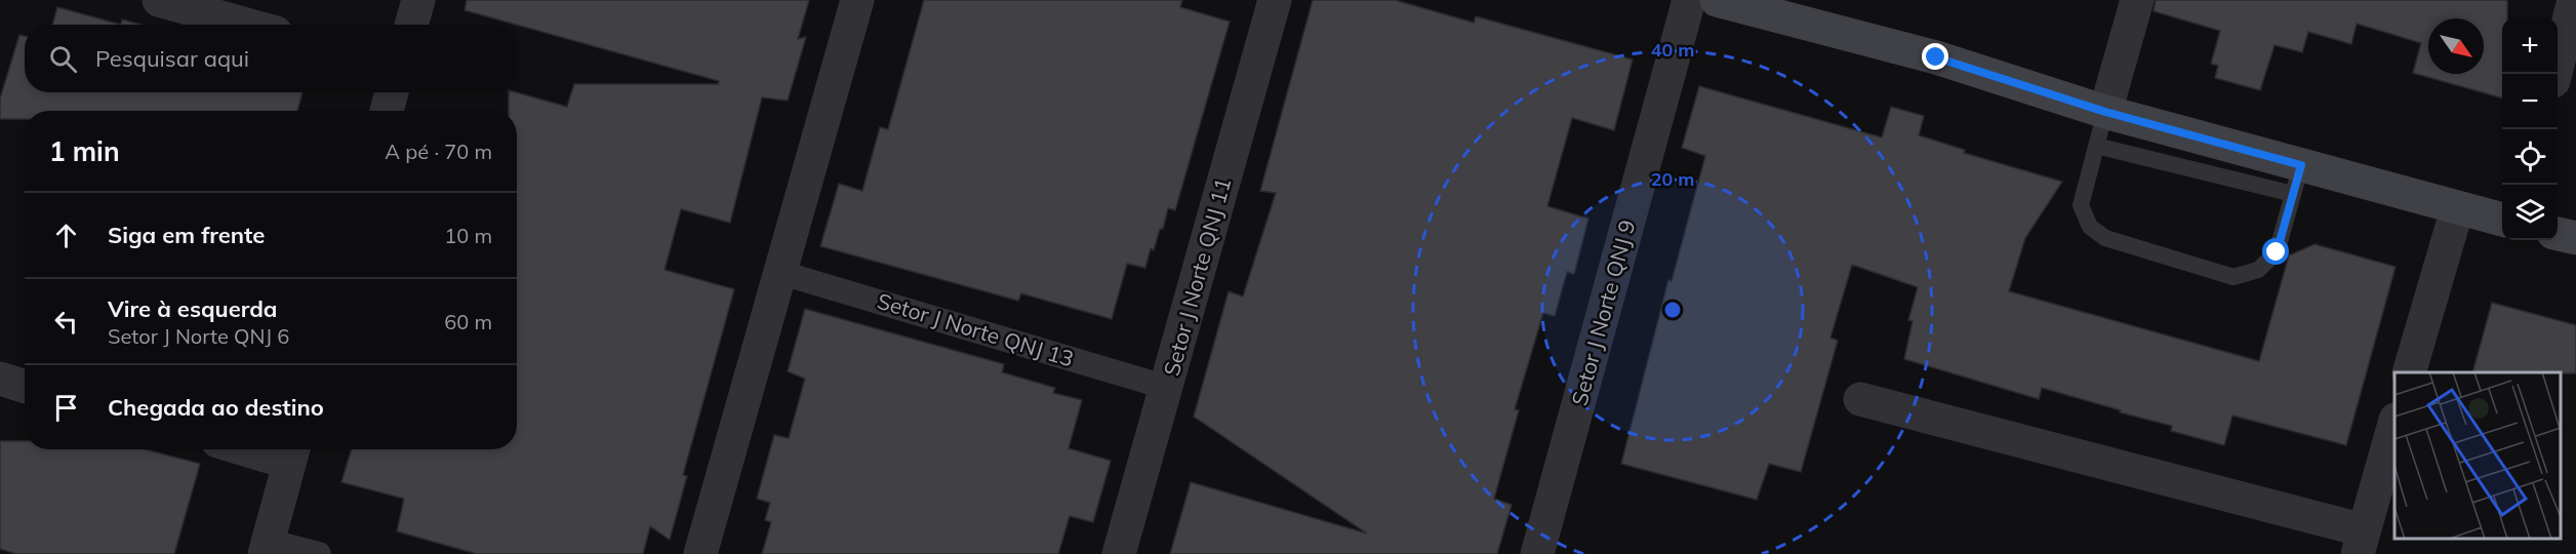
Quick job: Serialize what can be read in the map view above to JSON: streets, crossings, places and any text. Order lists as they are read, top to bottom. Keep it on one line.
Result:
{"streets":{"street":["Setor J Norte QNJ 11","Setor J Norte QNJ 9","Setor J Norte QNJ 13"]},"crossings":[["Setor J Norte QNJ 11","Setor J Norte QNJ 13"]],"north":"bottom right","page":{"map_buttons":["+","−"],"search":"Pesquisar aqui","heading":["1 min","A pé · 70 m"],"list":[["Siga em frente","10 m"],["Vire à esquerda","Setor J Norte QNJ 6","60 m"],"Chegada ao destino"]},"rings":["40 m","20 m"]}
